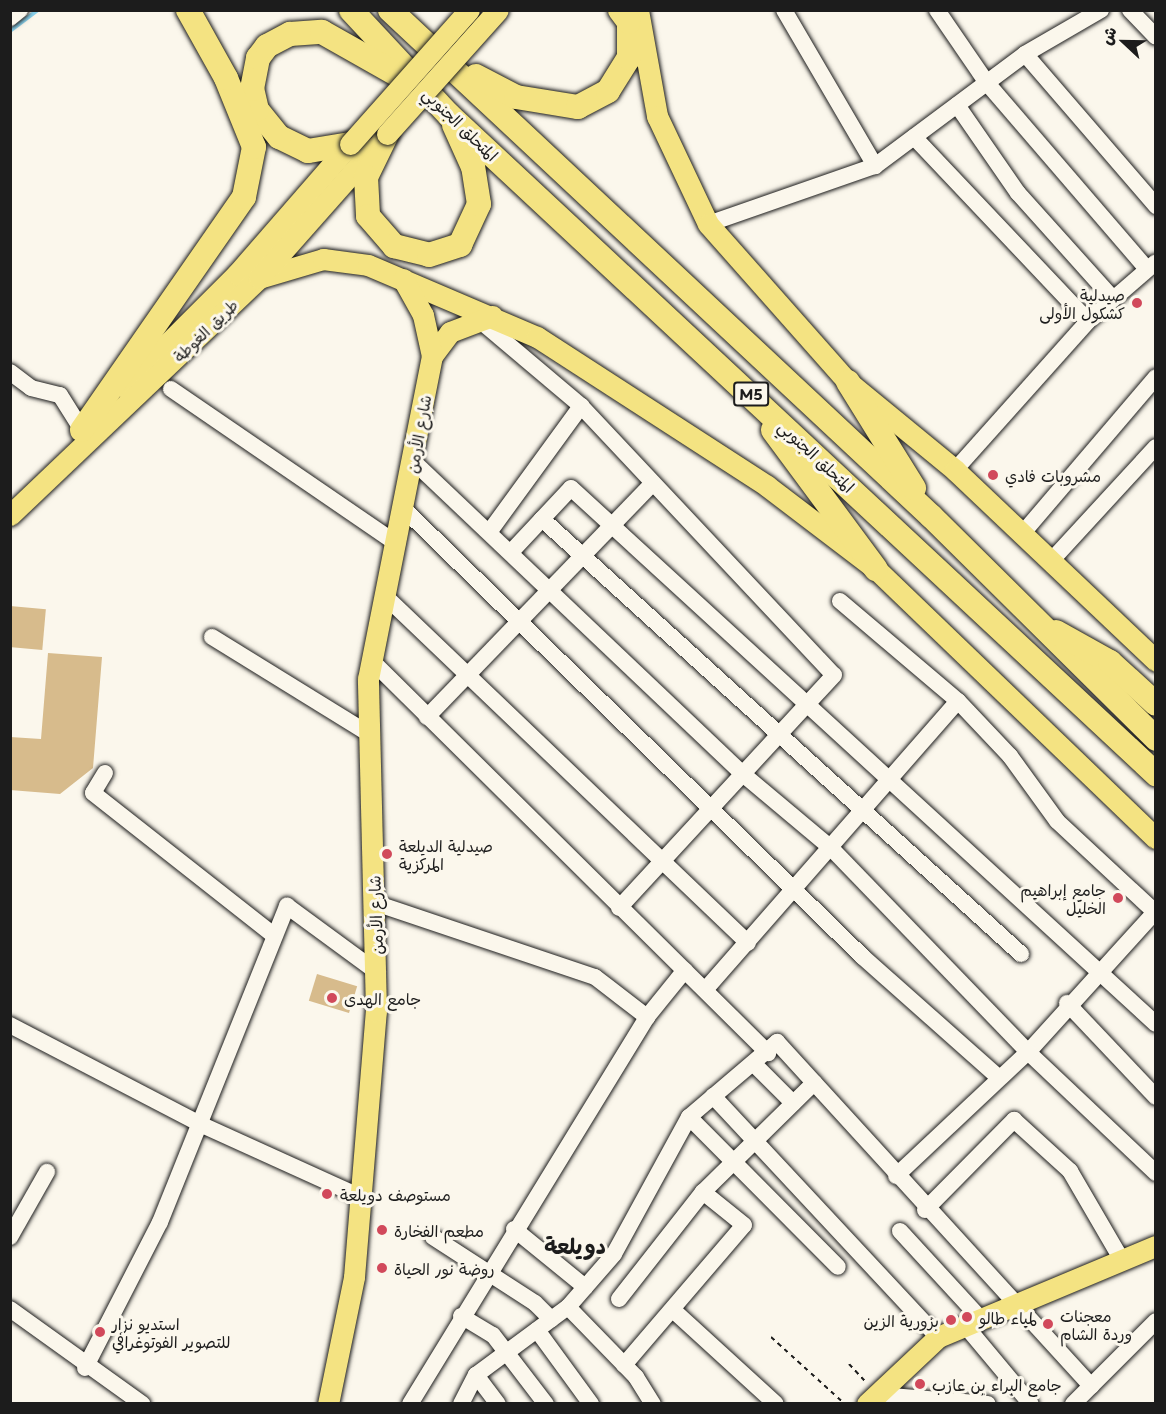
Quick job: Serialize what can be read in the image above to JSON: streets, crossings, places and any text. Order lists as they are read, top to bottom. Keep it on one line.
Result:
{"streets":{"highway":["المتحلق الجنوبي","M5"],"main road":["طريق الغوطة","شارع الأرمن"]},"crossings":[["المتحلق الجنوبي","طريق الغوطة"]],"districts":["دويلعة"],"places":["صيدلية كشكول الأولى","مشروبات فادي","صيدلية الديلعة المركزية","جامع إبراهيم الخليل","جامع الهدى","مستوصف دويلعة","مطعم الفخارة","روضة نور الحياة","لمياء طالو","بزورية الزين","معجنات وردة الشام","استديو نزار للتصوير الفوتوغرافي","جامع البراء بن عازب"],"north":"left"}
